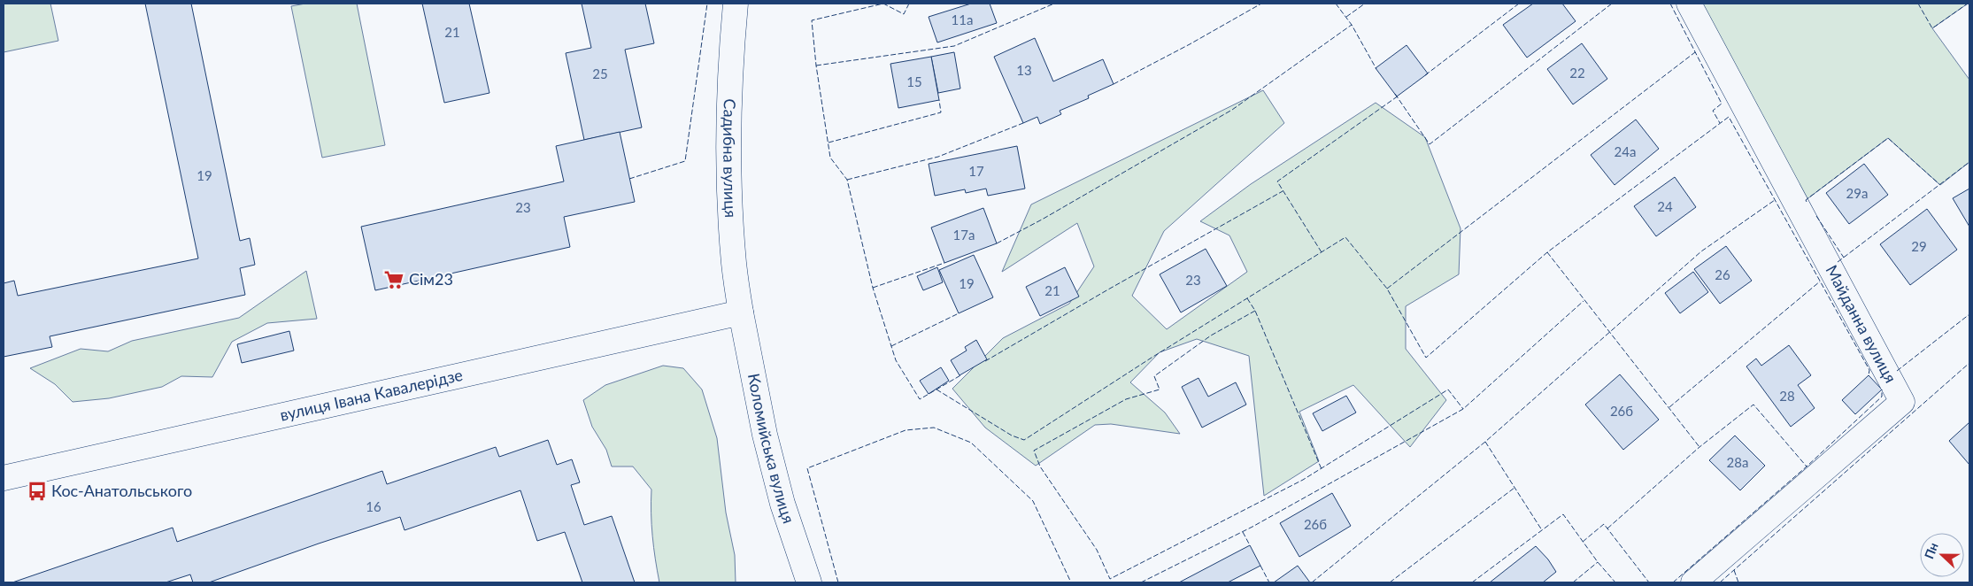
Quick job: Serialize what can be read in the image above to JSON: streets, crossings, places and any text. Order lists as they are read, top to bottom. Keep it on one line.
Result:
{"streets":{"street":["Садибна вулиця","Майданна вулиця","вулиця Івана Кавалерідзе","Коломийська вулиця"]},"crossings":[["Садибна вулиця","вулиця Івана Кавалерідзе"],["Садибна вулиця","Коломийська вулиця"],["вулиця Івана Кавалерідзе","Коломийська вулиця"]],"places":{"supermarket":["Сім23"],"bus stop":["Кос-Анатольського"]},"house_numbers":["11а","21","13","22","25","15","24а","17","19","29а","24","23","17а","29","26","23","19","21","28","26б","28а","16","26б"],"north":"left"}
